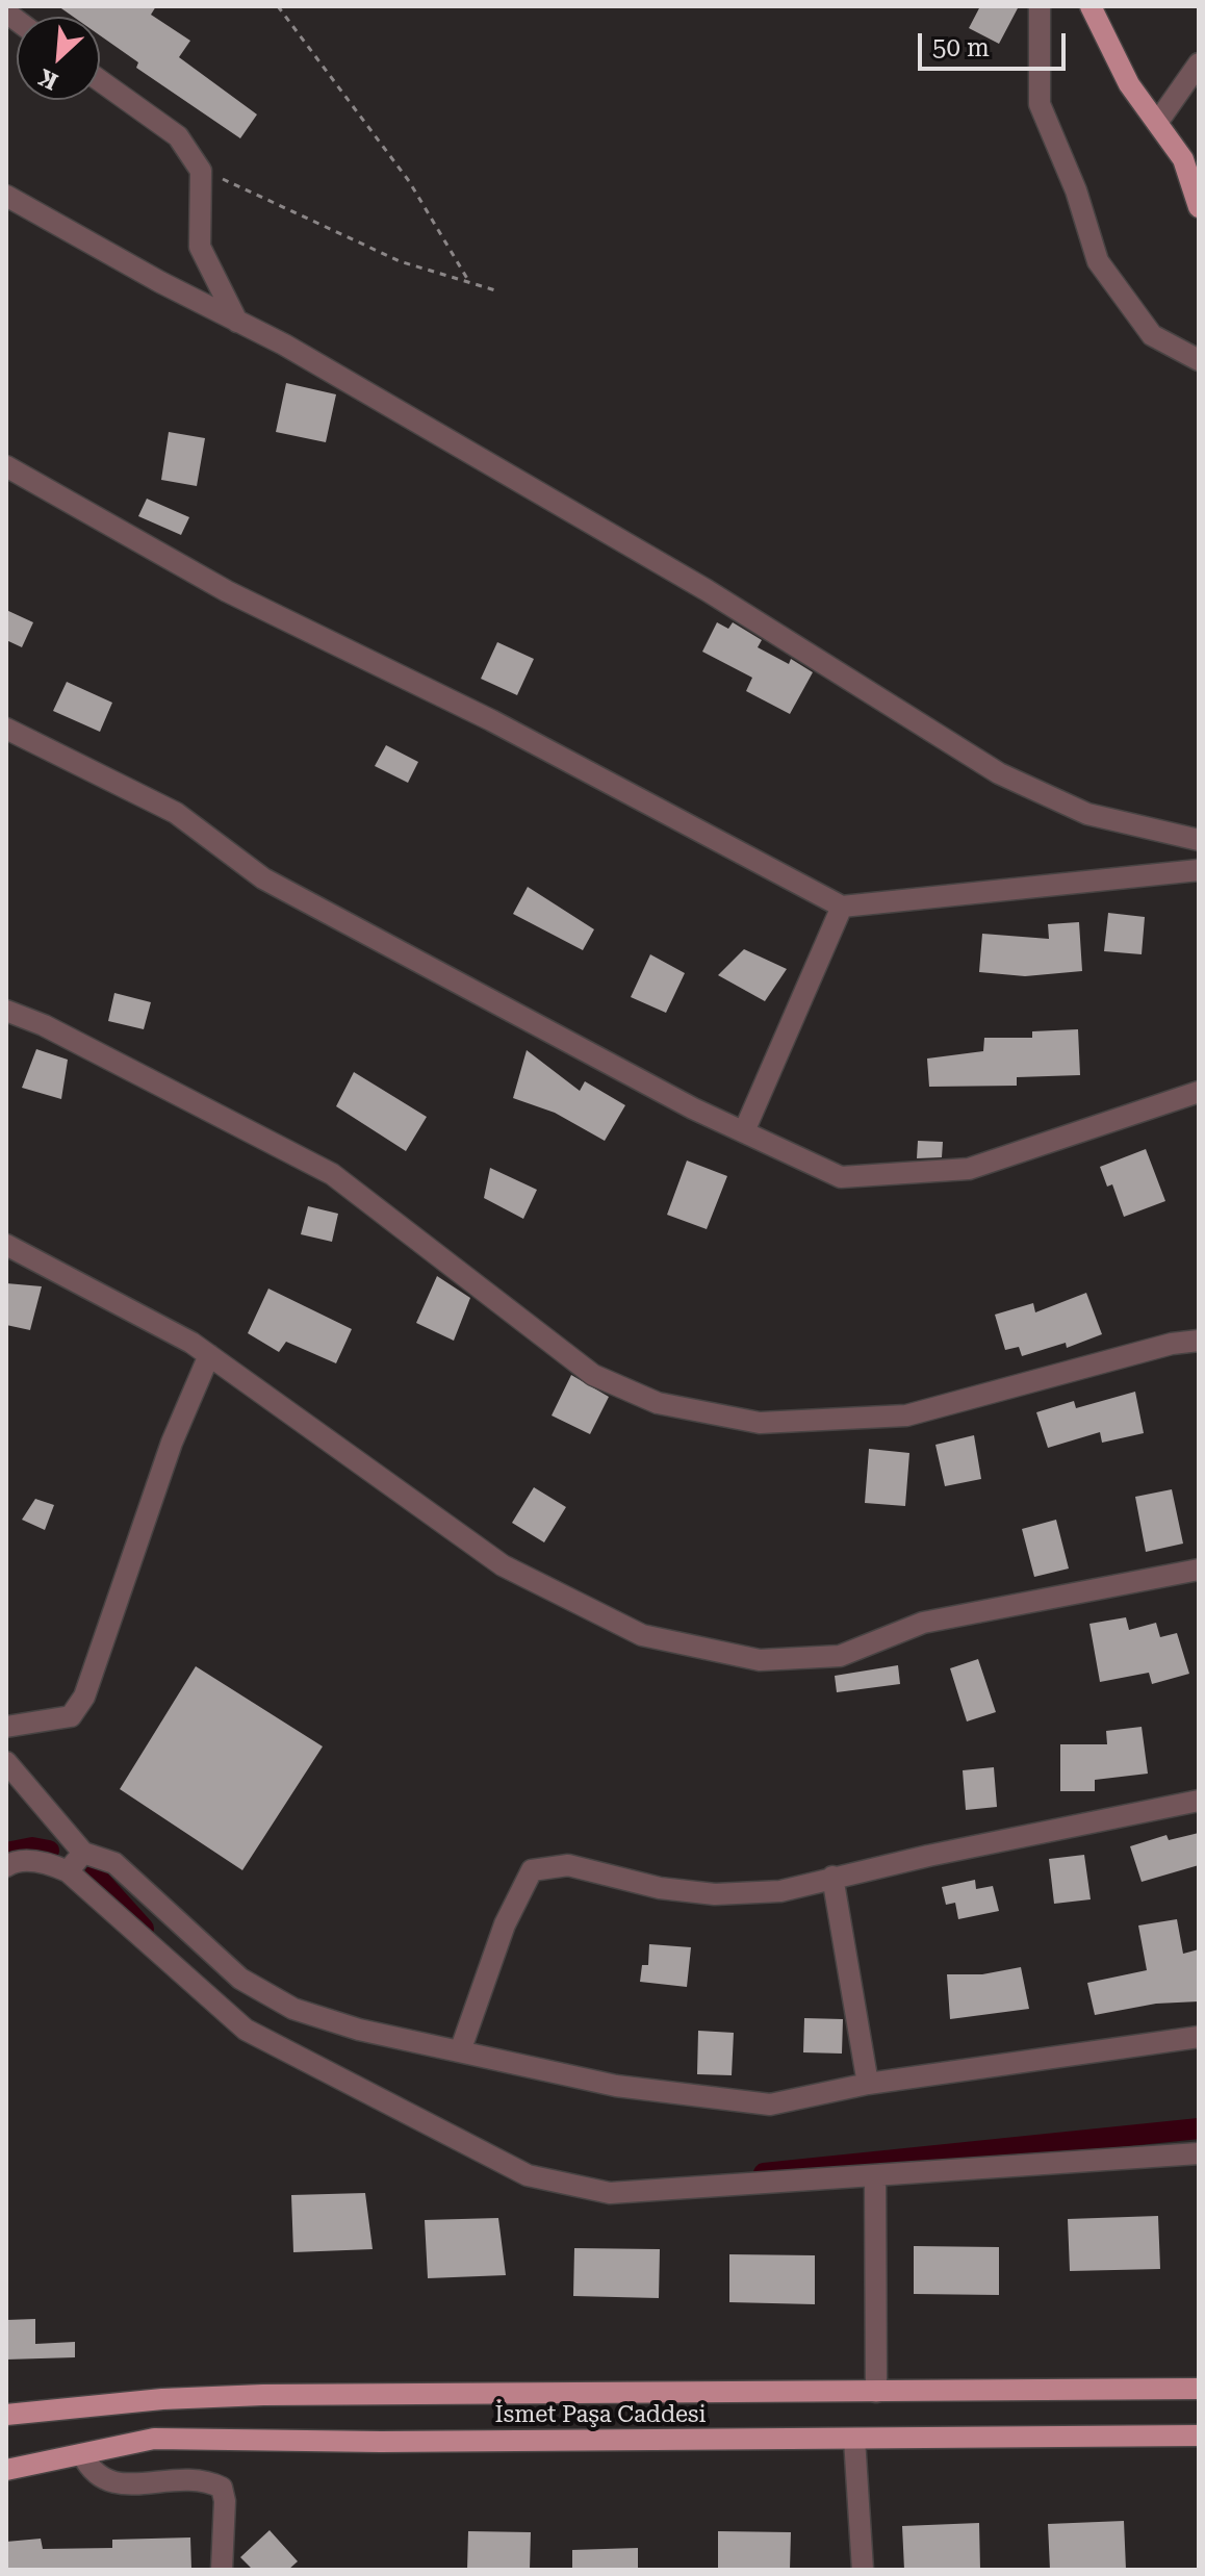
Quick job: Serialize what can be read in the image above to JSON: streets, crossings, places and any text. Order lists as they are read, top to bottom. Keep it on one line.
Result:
{"streets":{"main road":["İsmet Paşa Caddesi"]},"scale_bar":"50 m","north":"bottom left"}
